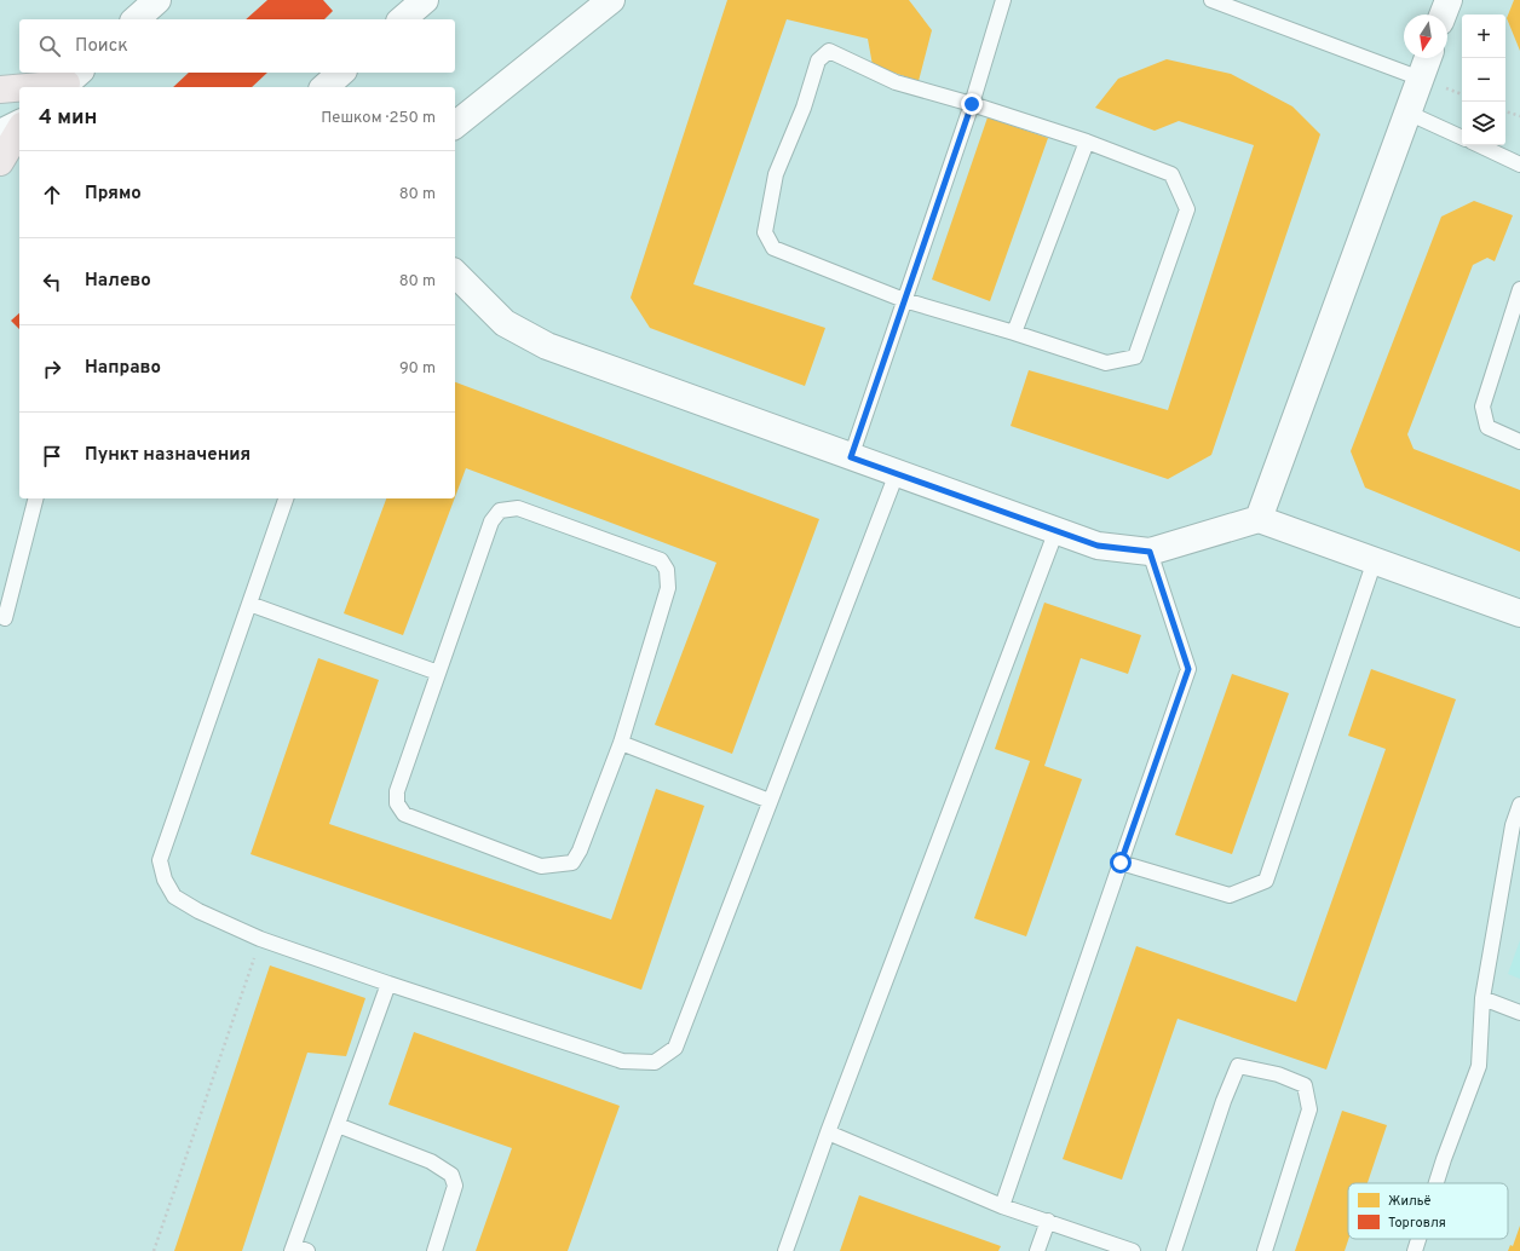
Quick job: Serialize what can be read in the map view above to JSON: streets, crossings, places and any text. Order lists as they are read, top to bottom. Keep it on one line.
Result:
{"legend":["Жильё","Торговля"],"north":"bottom","page":{"map_buttons":["+","−"],"search":"Поиск","heading":["4 мин","Пешком · 250 m"],"list":[["Прямо","80 m"],["Налево","80 m"],["Направо","90 m"],"Пункт назначения"]}}
